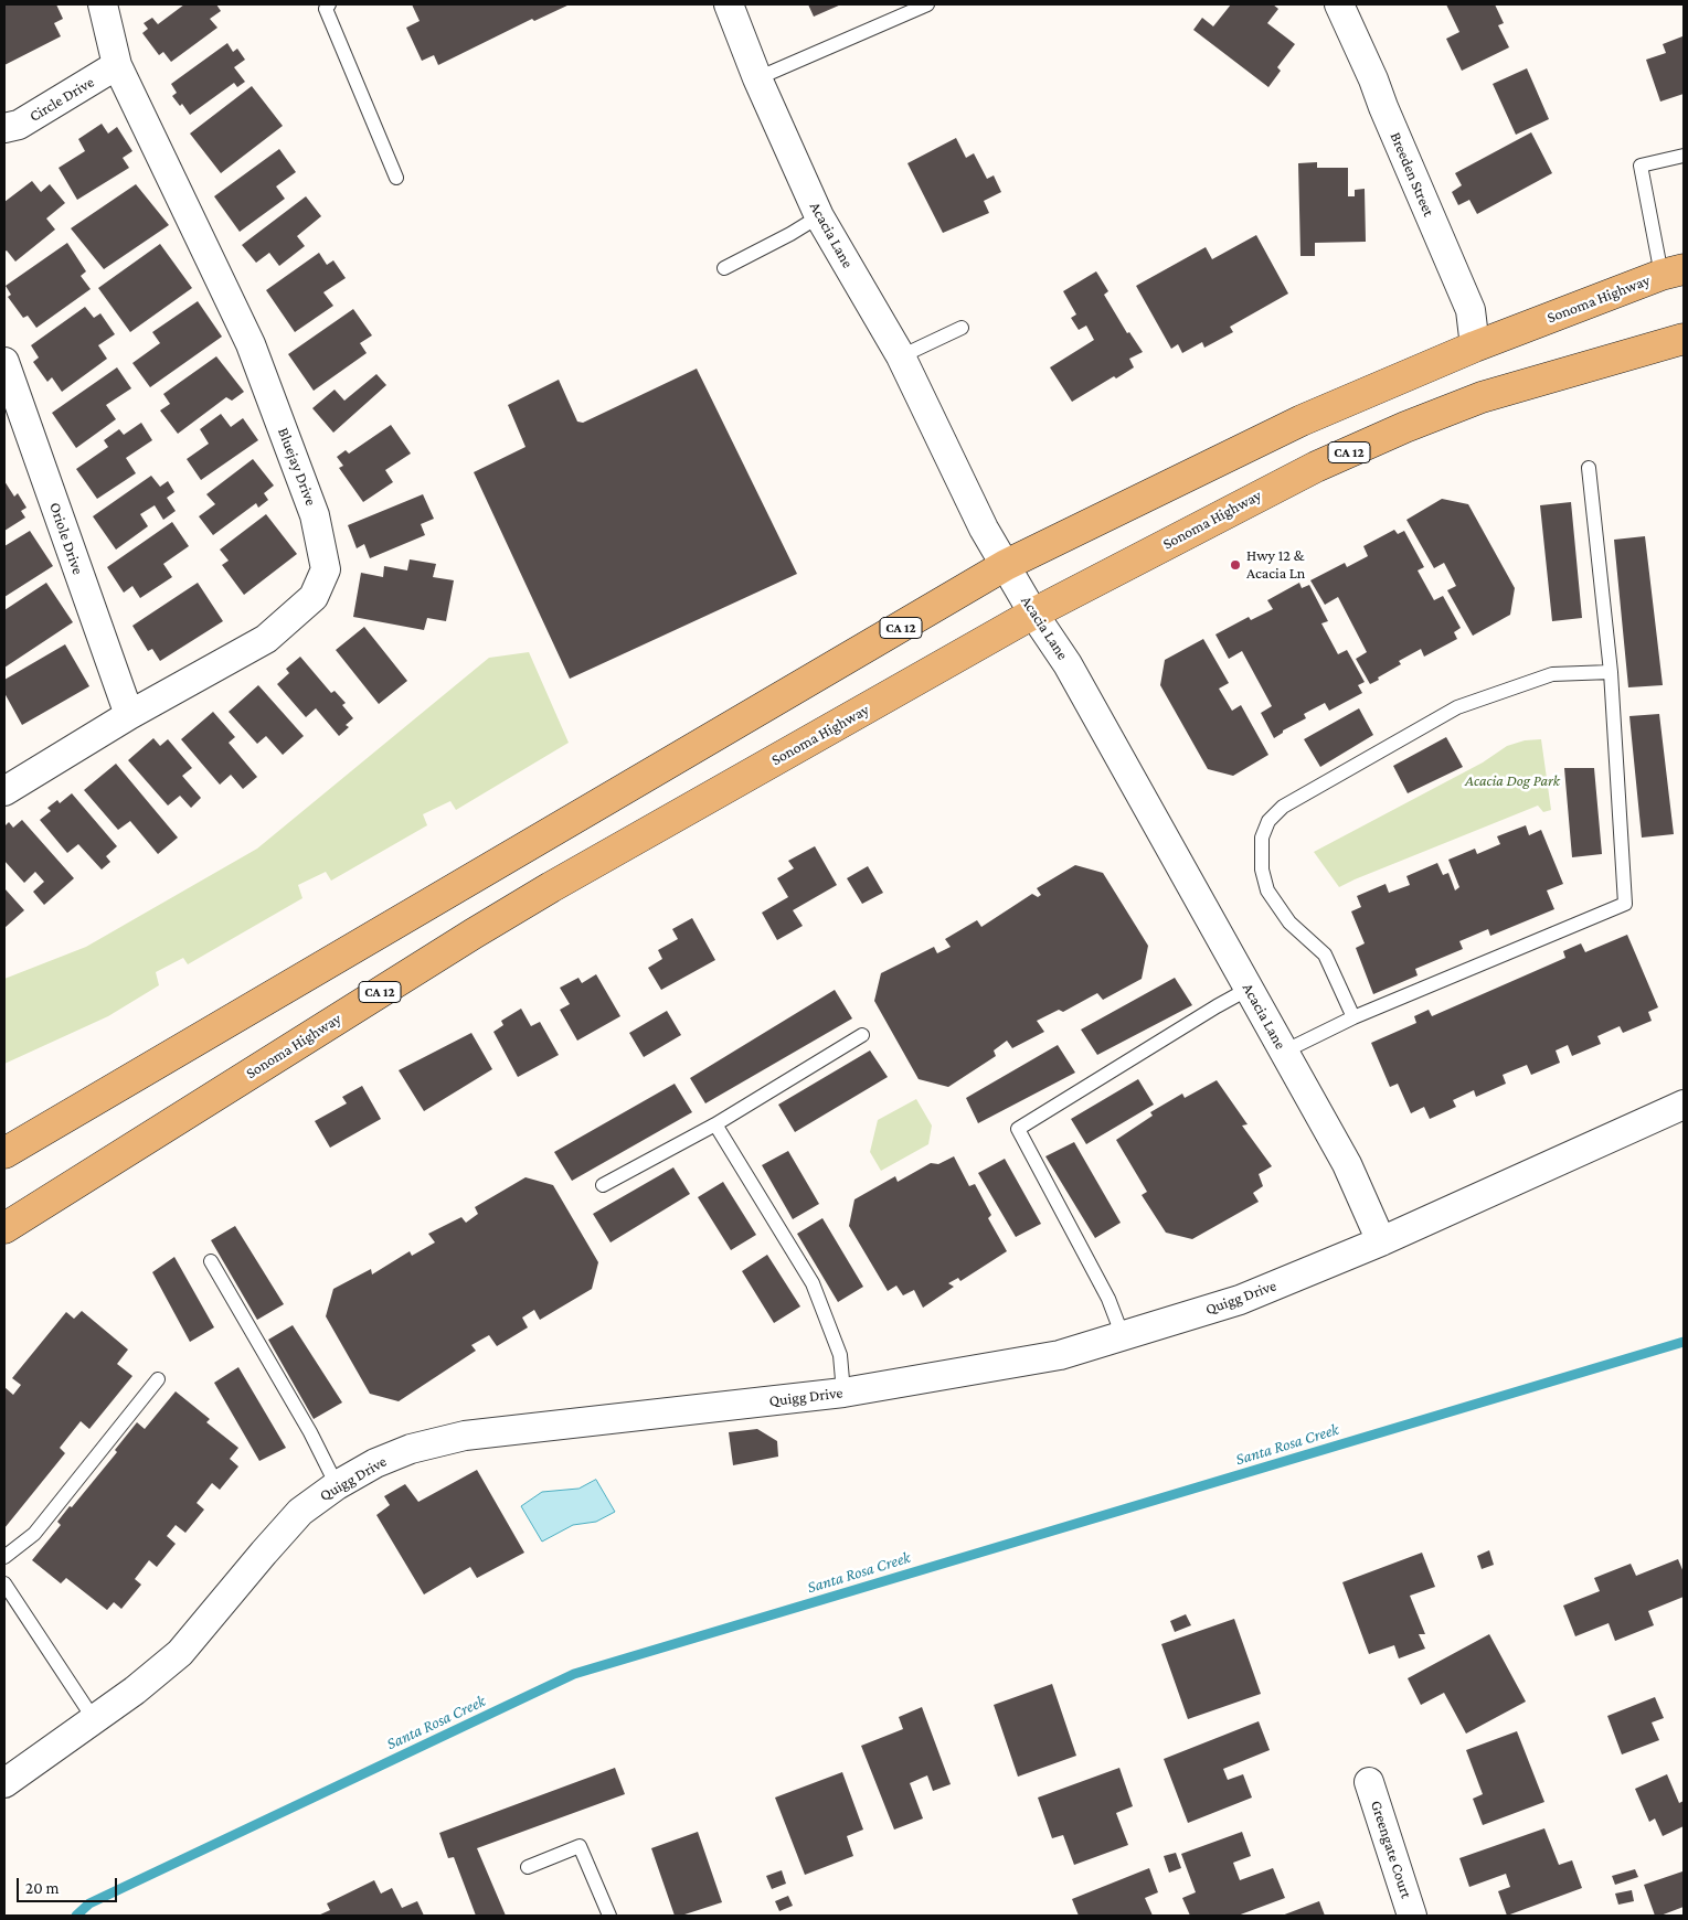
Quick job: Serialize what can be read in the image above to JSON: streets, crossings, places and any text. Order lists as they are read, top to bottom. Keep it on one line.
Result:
{"streets":{"main road":["Sonoma Highway","CA 12"],"street":["Circle Drive","Breeden Street","Acacia Lane","Bluejay Drive","Oriole Drive","Quigg Drive","Greengate Court"]},"crossings":[["Circle Drive","Bluejay Drive"],["Breeden Street","Sonoma Highway"],["Acacia Lane","Sonoma Highway"],["Acacia Lane","Quigg Drive"],["Bluejay Drive","Oriole Drive"]],"water":["Santa Rosa Creek"],"parks":["Acacia Dog Park"],"places":["Hwy 12 & Acacia Ln"],"scale_bar":"20 m"}
